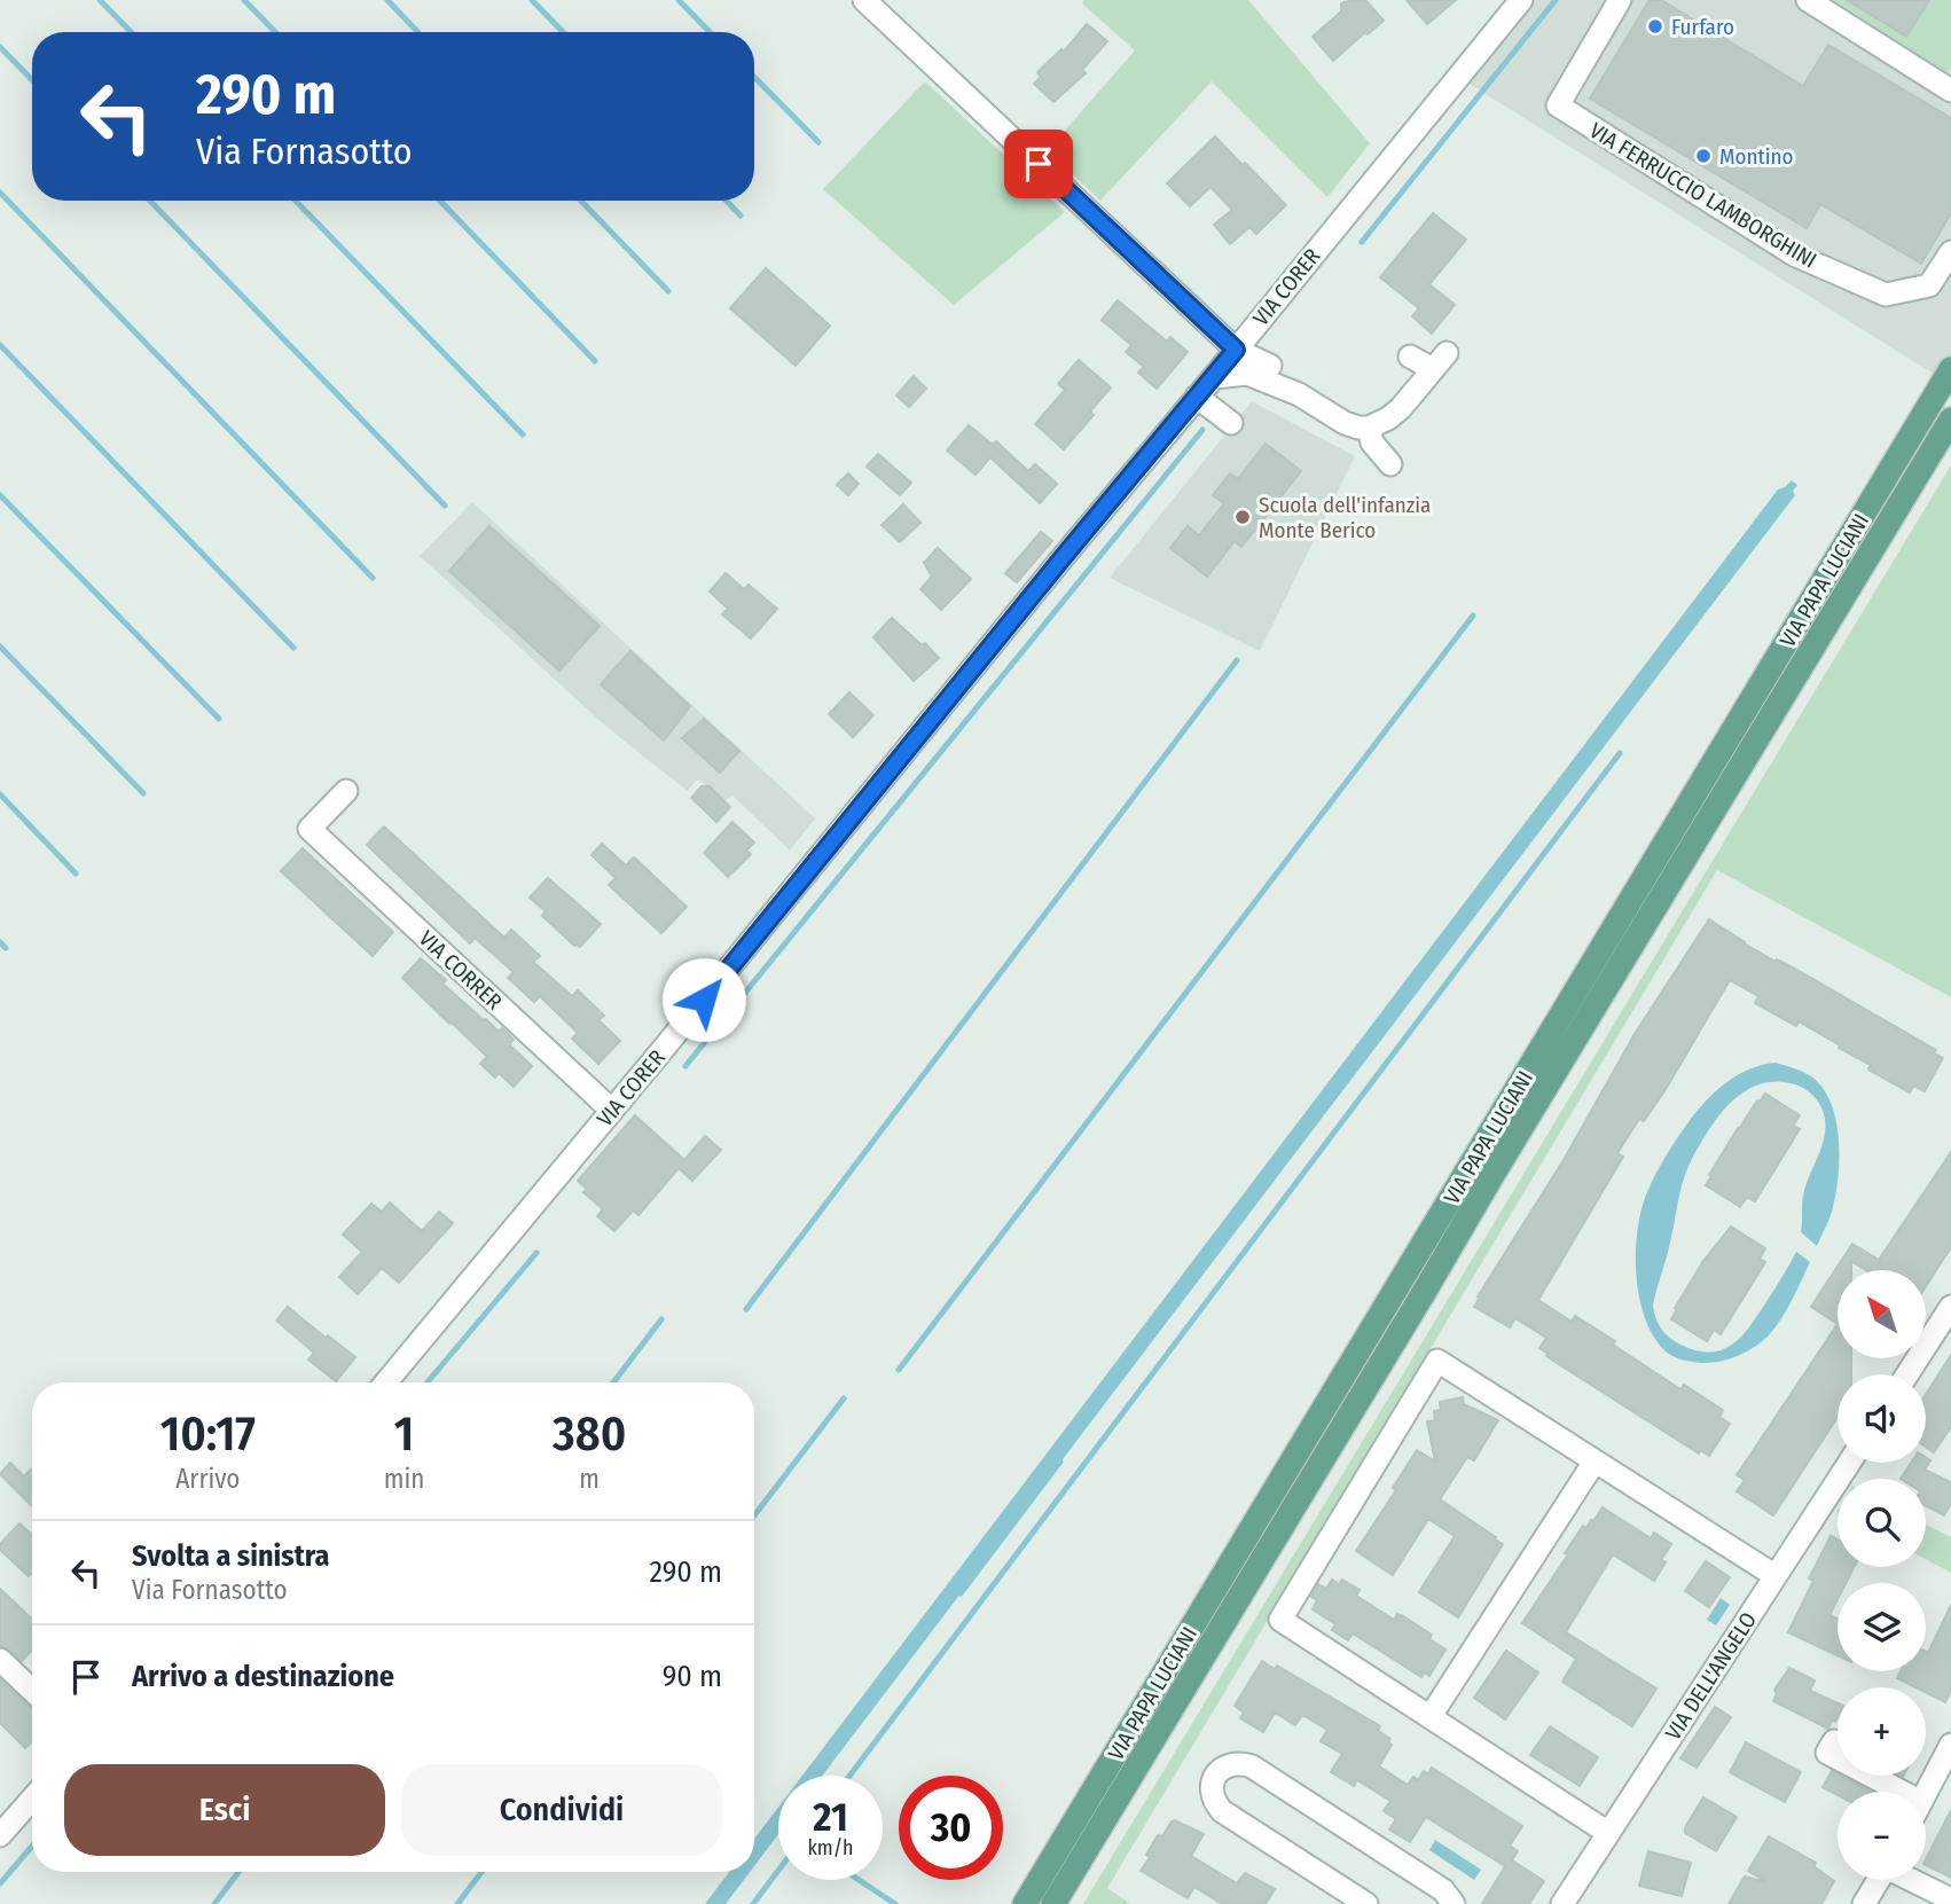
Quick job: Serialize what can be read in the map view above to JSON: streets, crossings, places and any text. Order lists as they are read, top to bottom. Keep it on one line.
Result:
{"streets":{"main road":["VIA PAPA LUCIANI"],"street":["VIA FERRUCCIO LAMBORGHINI","VIA CORER","VIA CORRER","VIA DELL'ANGELO"]},"crossings":[["VIA CORER","VIA CORRER"]],"places":["Furfaro","Montino","Scuola dell'infanzia Monte Berico"],"north":"top left","page":{"turn":["290 m","Via Fornasotto"],"map_buttons":["+","−"],"eta":["10:17","Arrivo","1","min","380","m"],"list":[{"name":"Svolta a sinistra","note":"Via Fornasotto","value":"290 m"},{"name":"Arrivo a destinazione","value":"90 m"}],"buttons":["Esci","Condividi"],"speed":"21 km/h","limit":"30"}}
